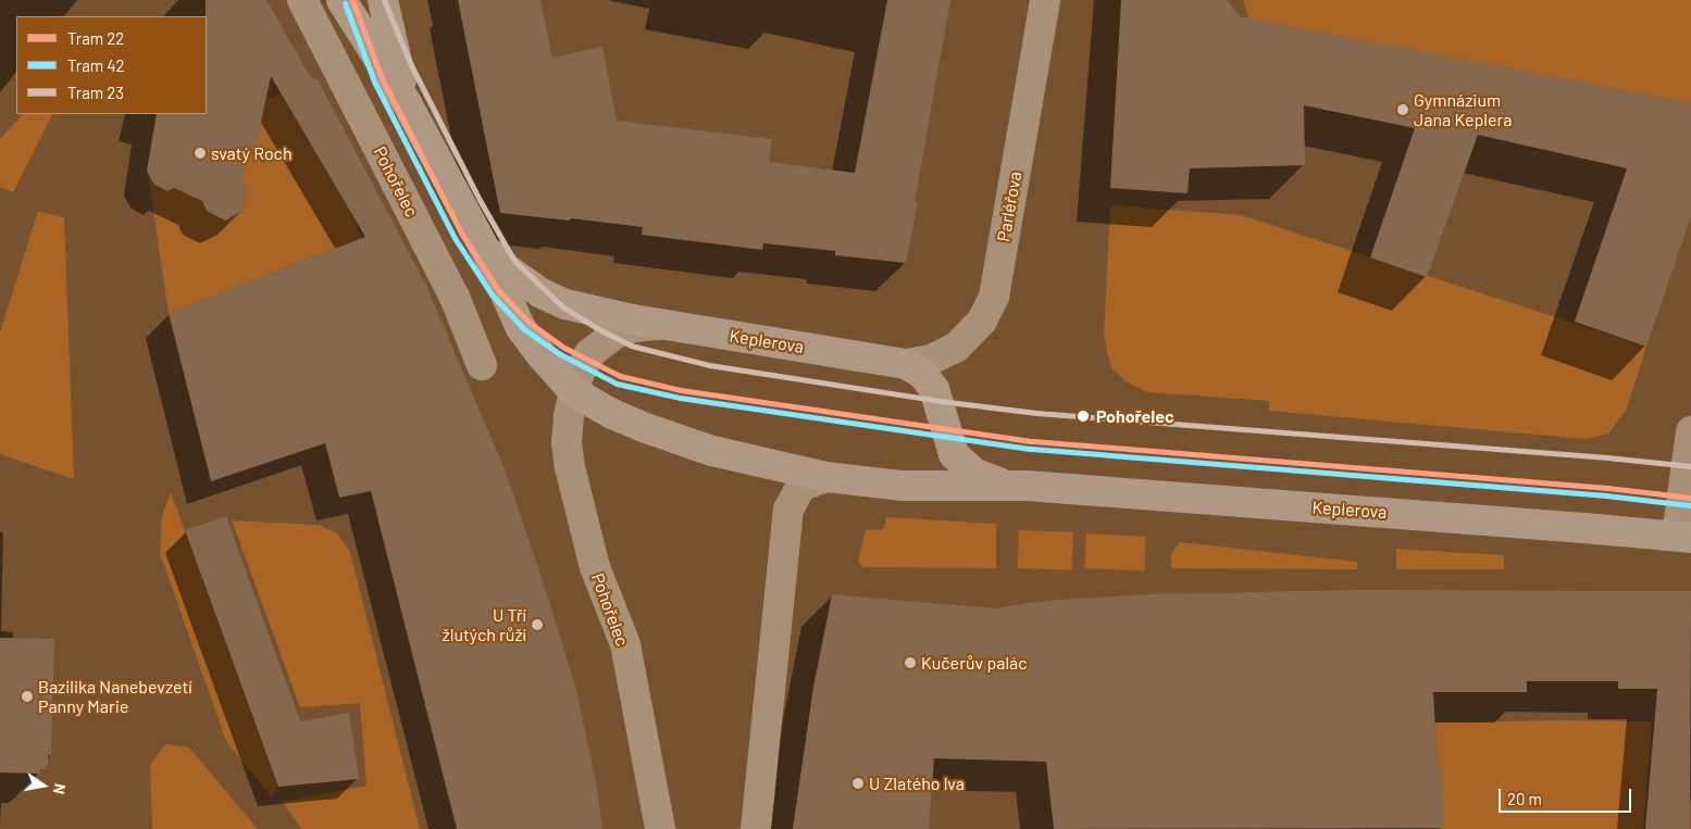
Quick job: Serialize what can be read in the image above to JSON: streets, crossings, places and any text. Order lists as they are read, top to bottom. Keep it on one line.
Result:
{"streets":{"main road":["Keplerova"],"street":["Pohořelec","Parléřova"]},"crossings":[["Pohořelec","Keplerova"],["Parléřova","Keplerova"]],"places":["Gymnázium Jana Keplera","svatý Roch","Pohořelec","U Tří žlutých růží","Kučerův palác","Bazilika Nanebevzetí Panny Marie","U Zlatého lva"],"lines":["tram line 22","tram line 23","tram line 42"],"legend":["Tram 22","Tram 42","Tram 23"],"scale_bar":"20 m","north":"right"}
